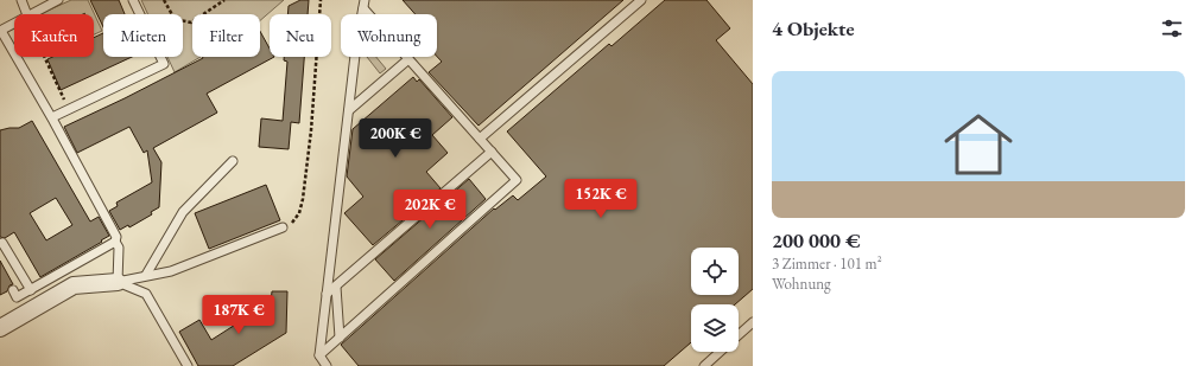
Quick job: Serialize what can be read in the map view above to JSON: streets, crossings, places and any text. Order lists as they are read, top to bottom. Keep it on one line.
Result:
{"page":{"heading":"4 Objekte","chip":["Kaufen","Mieten","Filter","Neu","Wohnung"],"list":[{"name":"200 000 €","note":"3 Zimmer · 101 m² · Wohnung"}],"price":["200K €","152K €","202K €","187K €"]}}
